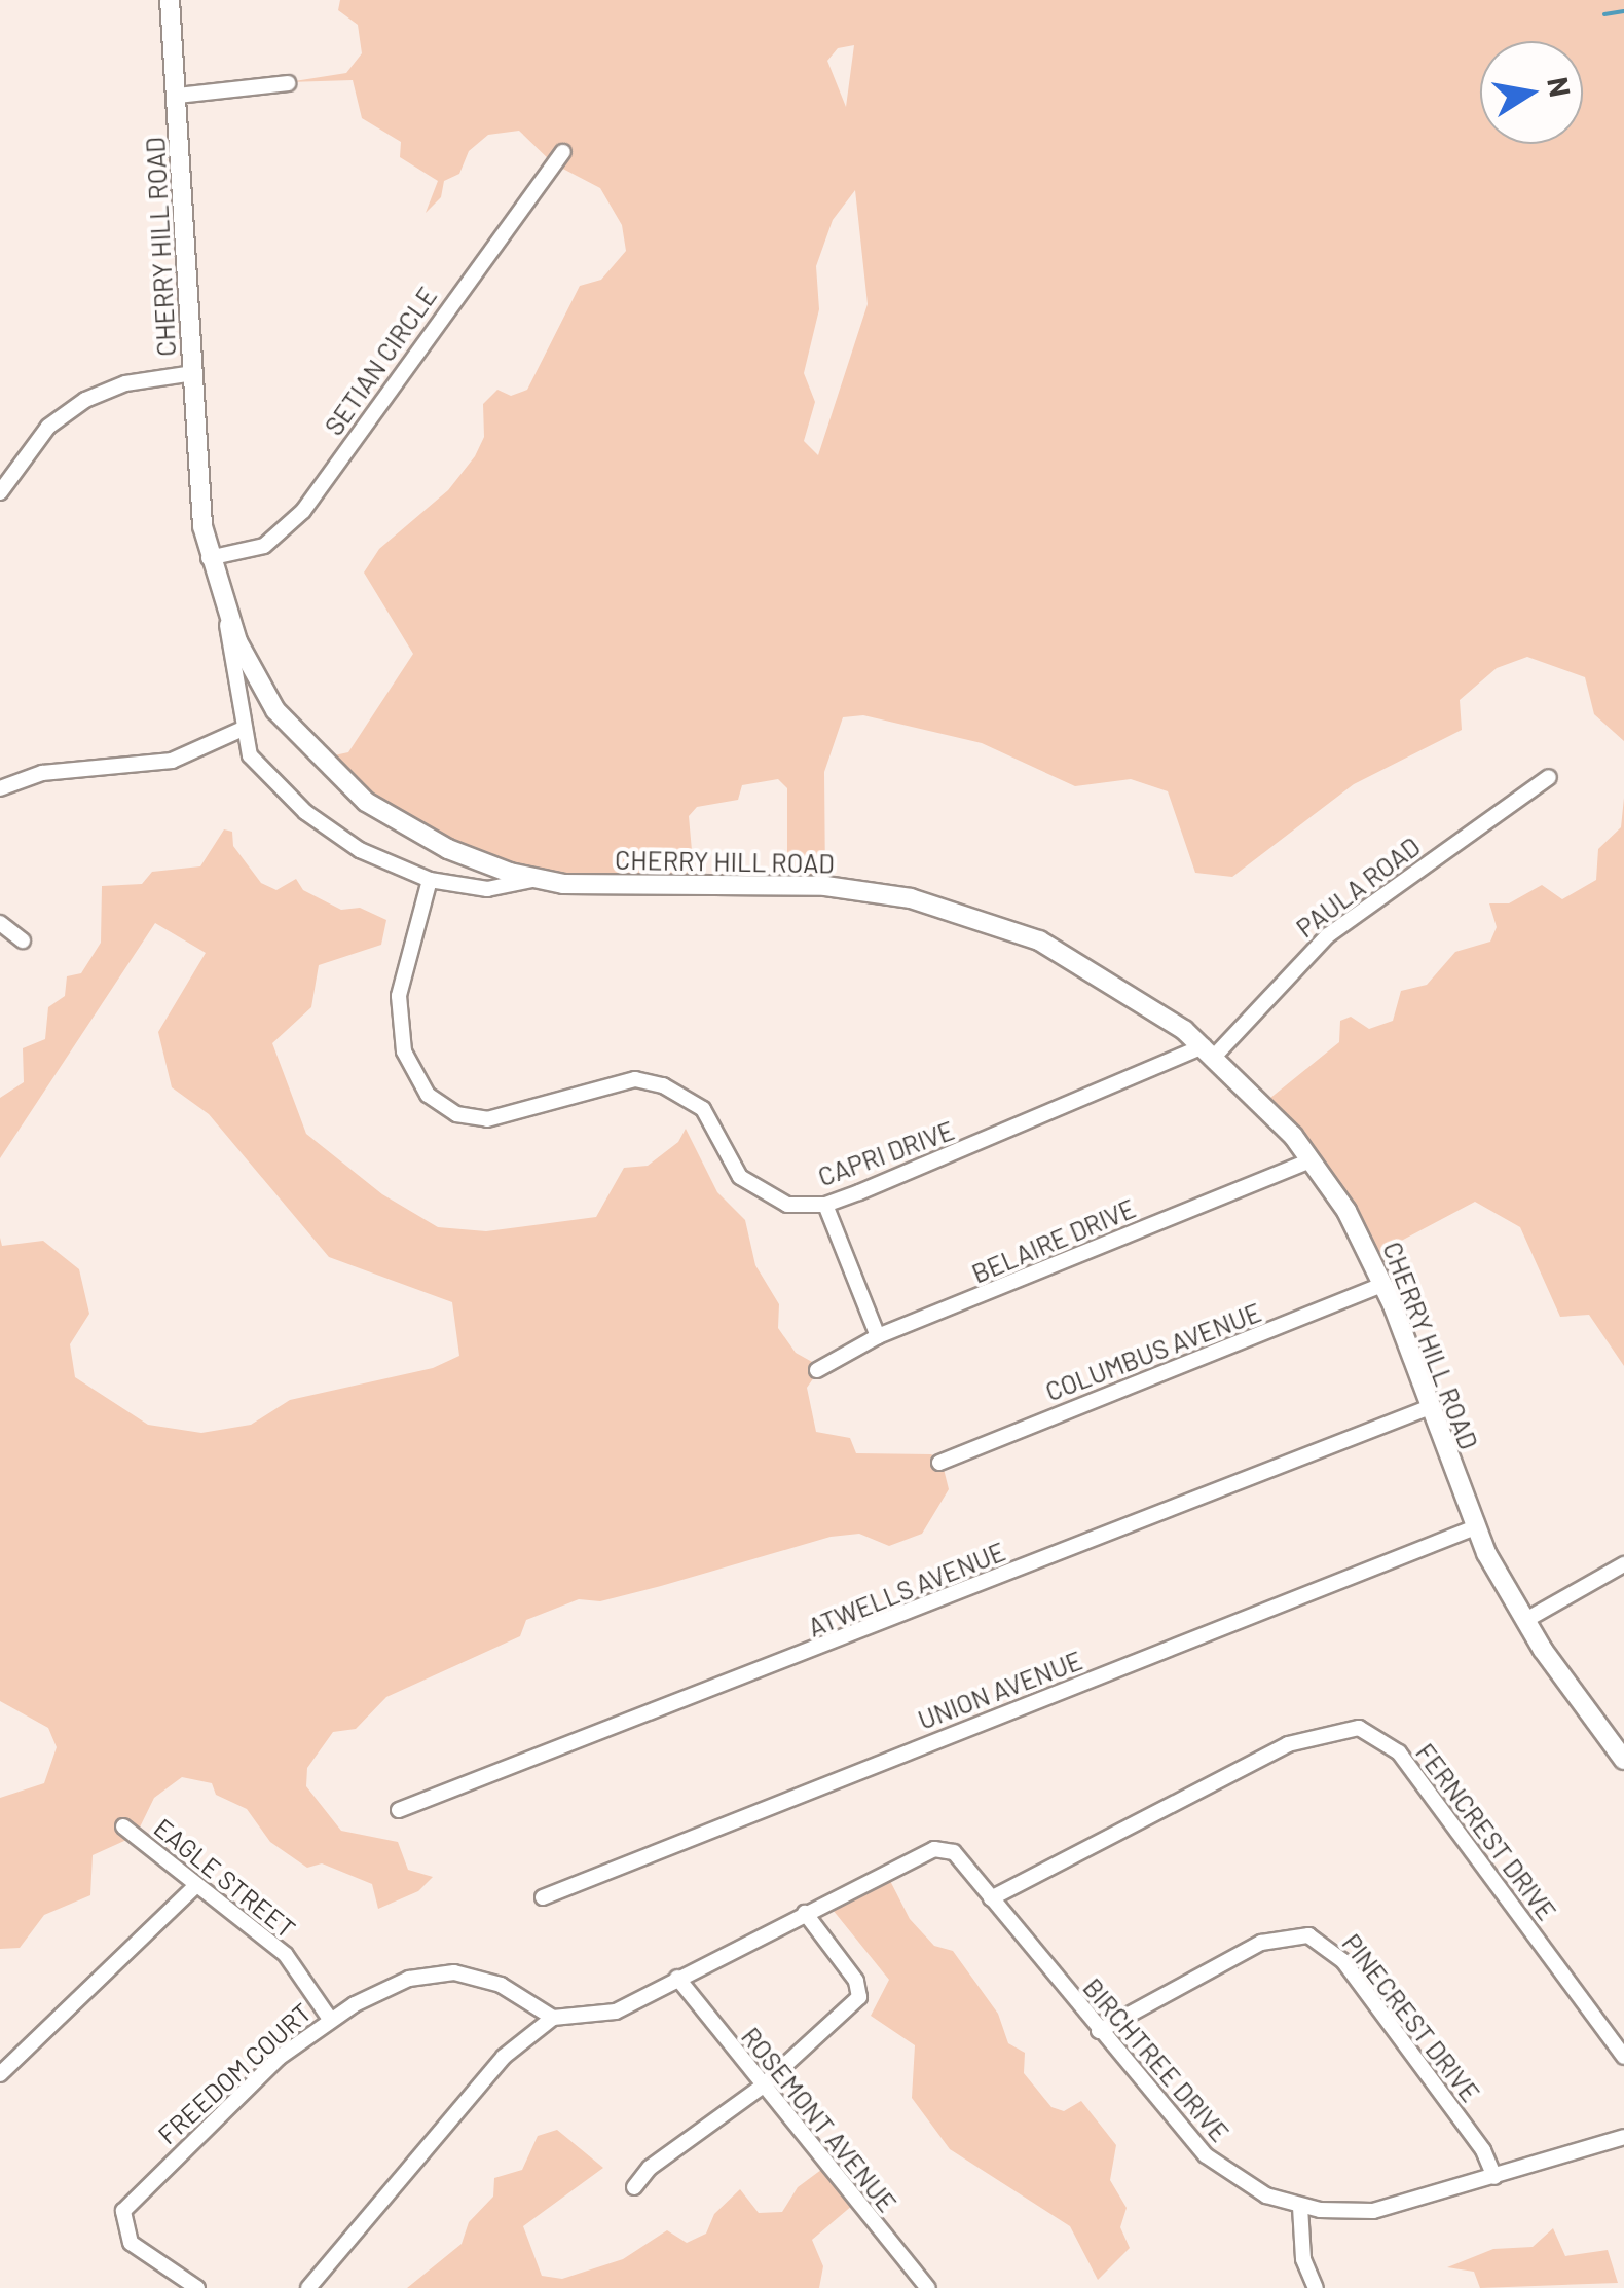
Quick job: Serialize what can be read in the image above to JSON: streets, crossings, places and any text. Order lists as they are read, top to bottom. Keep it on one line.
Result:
{"streets":{"main road":["CHERRY HILL ROAD"],"street":["SETIAN CIRCLE","PAULA ROAD","CAPRI DRIVE","BELAIRE DRIVE","COLUMBUS AVENUE","ATWELLS AVENUE","UNION AVENUE","FERNCREST DRIVE","EAGLE STREET","PINECREST DRIVE","BIRCHTREE DRIVE","FREEDOM COURT","ROSEMONT AVENUE"]},"crossings":[["CHERRY HILL ROAD","SETIAN CIRCLE"],["CHERRY HILL ROAD","PAULA ROAD"],["CHERRY HILL ROAD","CAPRI DRIVE"],["CHERRY HILL ROAD","BELAIRE DRIVE"],["CHERRY HILL ROAD","COLUMBUS AVENUE"],["CHERRY HILL ROAD","ATWELLS AVENUE"],["CHERRY HILL ROAD","UNION AVENUE"],["PAULA ROAD","CAPRI DRIVE"],["FERNCREST DRIVE","BIRCHTREE DRIVE"],["EAGLE STREET","FREEDOM COURT"],["PINECREST DRIVE","BIRCHTREE DRIVE"]],"north":"right"}
